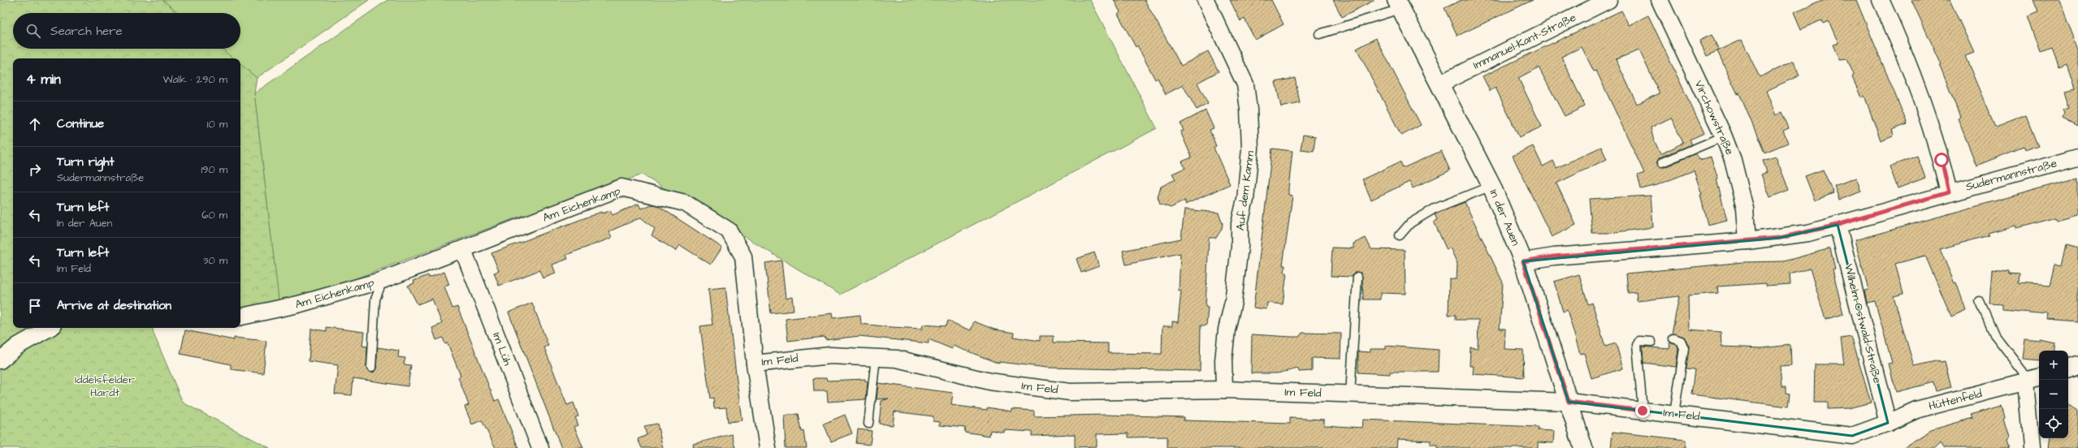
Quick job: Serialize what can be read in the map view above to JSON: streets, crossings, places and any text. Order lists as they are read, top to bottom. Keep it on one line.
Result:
{"streets":{"street":["Immanuel-Kant-Straße","Virchowstraße","Sudermannstraße","Auf dem Kamm","Am Eichenkamp","In der Auen","Wilhelm-Ostwald-Straße","Im Lüh","Im Feld","Hüttenfeld"]},"crossings":[["Immanuel-Kant-Straße","In der Auen"],["Virchowstraße","Sudermannstraße"],["Sudermannstraße","In der Auen"],["Sudermannstraße","Wilhelm-Ostwald-Straße"],["Auf dem Kamm","Im Feld"],["Am Eichenkamp","Im Lüh"],["Am Eichenkamp","Im Feld"],["In der Auen","Im Feld"],["Wilhelm-Ostwald-Straße","Im Feld"],["Wilhelm-Ostwald-Straße","Hüttenfeld"],["Im Feld","Hüttenfeld"]],"parks":["Iddelsfelder Hardt"],"page":{"search":"Search here","heading":["4 min","Walk · 290 m"],"list":[["Continue","10 m"],["Turn right","Sudermannstraße","190 m"],["Turn left","In der Auen","60 m"],["Turn left","Im Feld","30 m"],"Arrive at destination"],"map_buttons":["+","−"]}}
